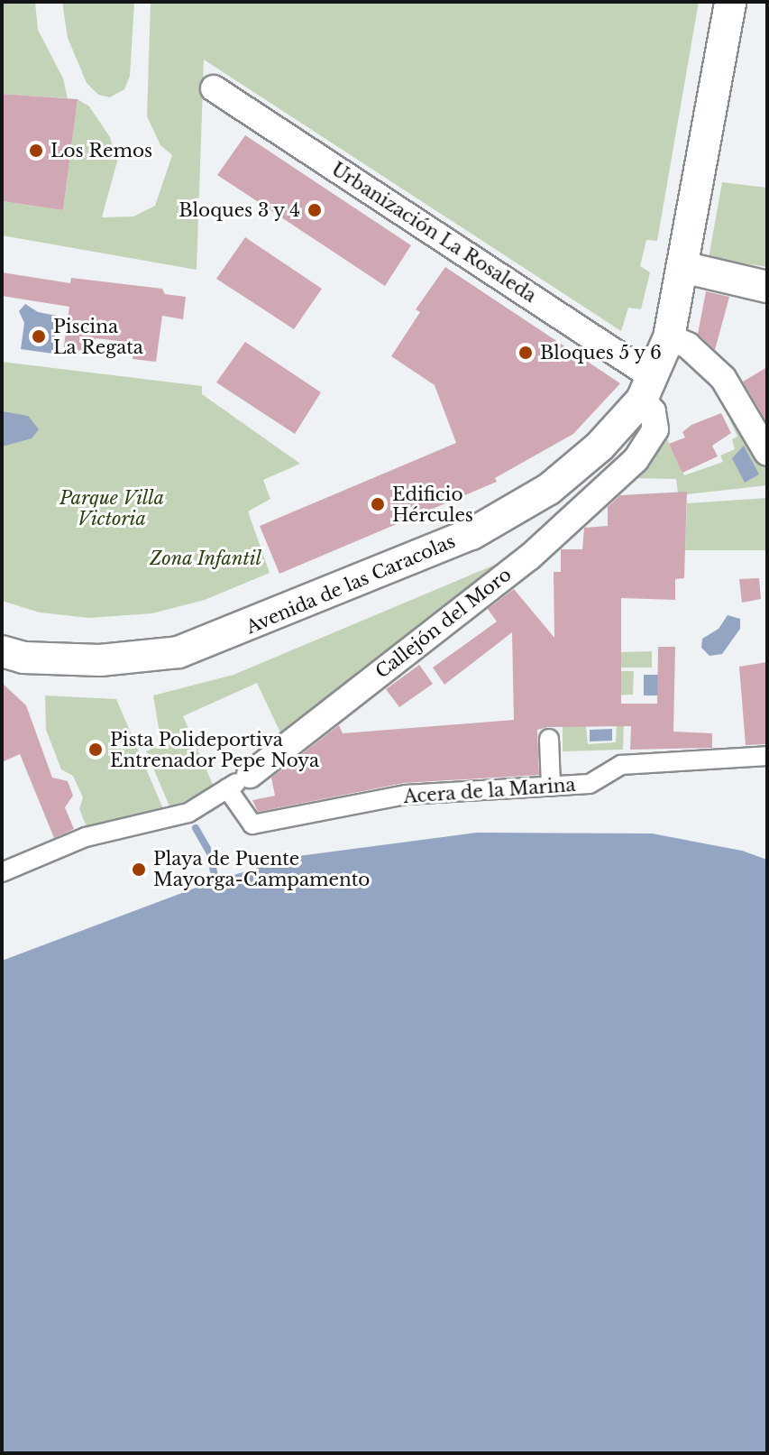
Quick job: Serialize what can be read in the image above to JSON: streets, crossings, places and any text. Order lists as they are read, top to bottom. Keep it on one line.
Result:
{"streets":{"street":["Urbanización La Rosaleda","Avenida de las Caracolas","Callejón del Moro","Acera de la Marina"]},"crossings":[["Urbanización La Rosaleda","Callejón del Moro"]],"parks":["Parque Villa Victoria","Zona Infantil"],"places":["Los Remos","Bloques 3 y 4","Piscina La Regata","Bloques 5 y 6","Edificio Hércules","Pista Polideportiva Entrenador Pepe Noya","Playa de Puente Mayorga-Campamento"]}
